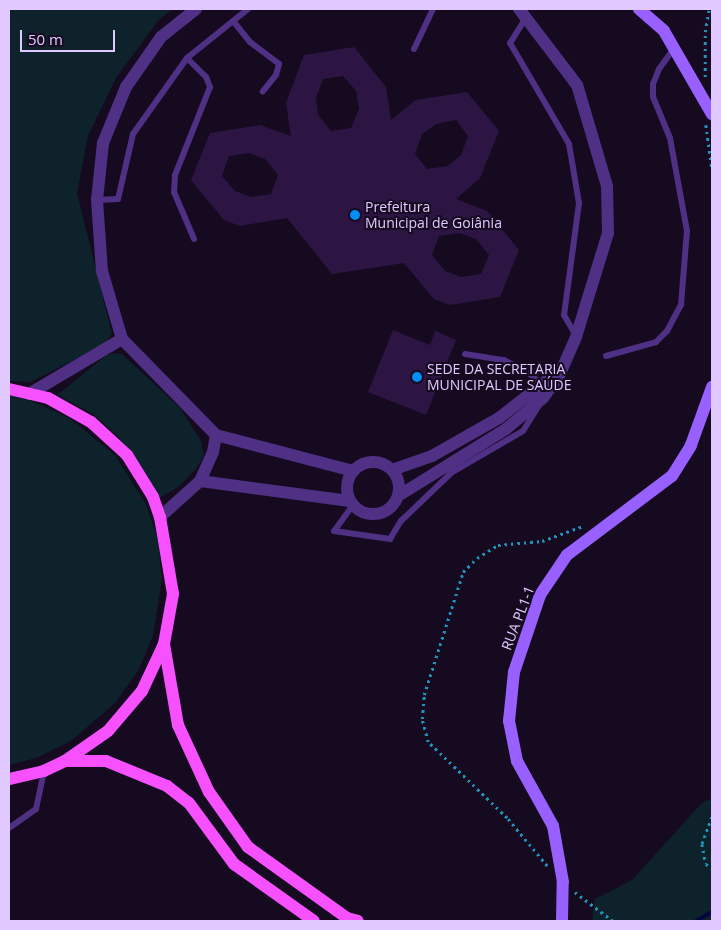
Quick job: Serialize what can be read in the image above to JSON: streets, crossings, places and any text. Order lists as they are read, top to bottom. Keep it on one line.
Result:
{"streets":{"street":["RUA PL1-1"]},"places":["Prefeitura Municipal de Goiânia","SEDE DA SECRETARIA MUNICIPAL DE SAÚDE"],"scale_bar":"50 m"}
